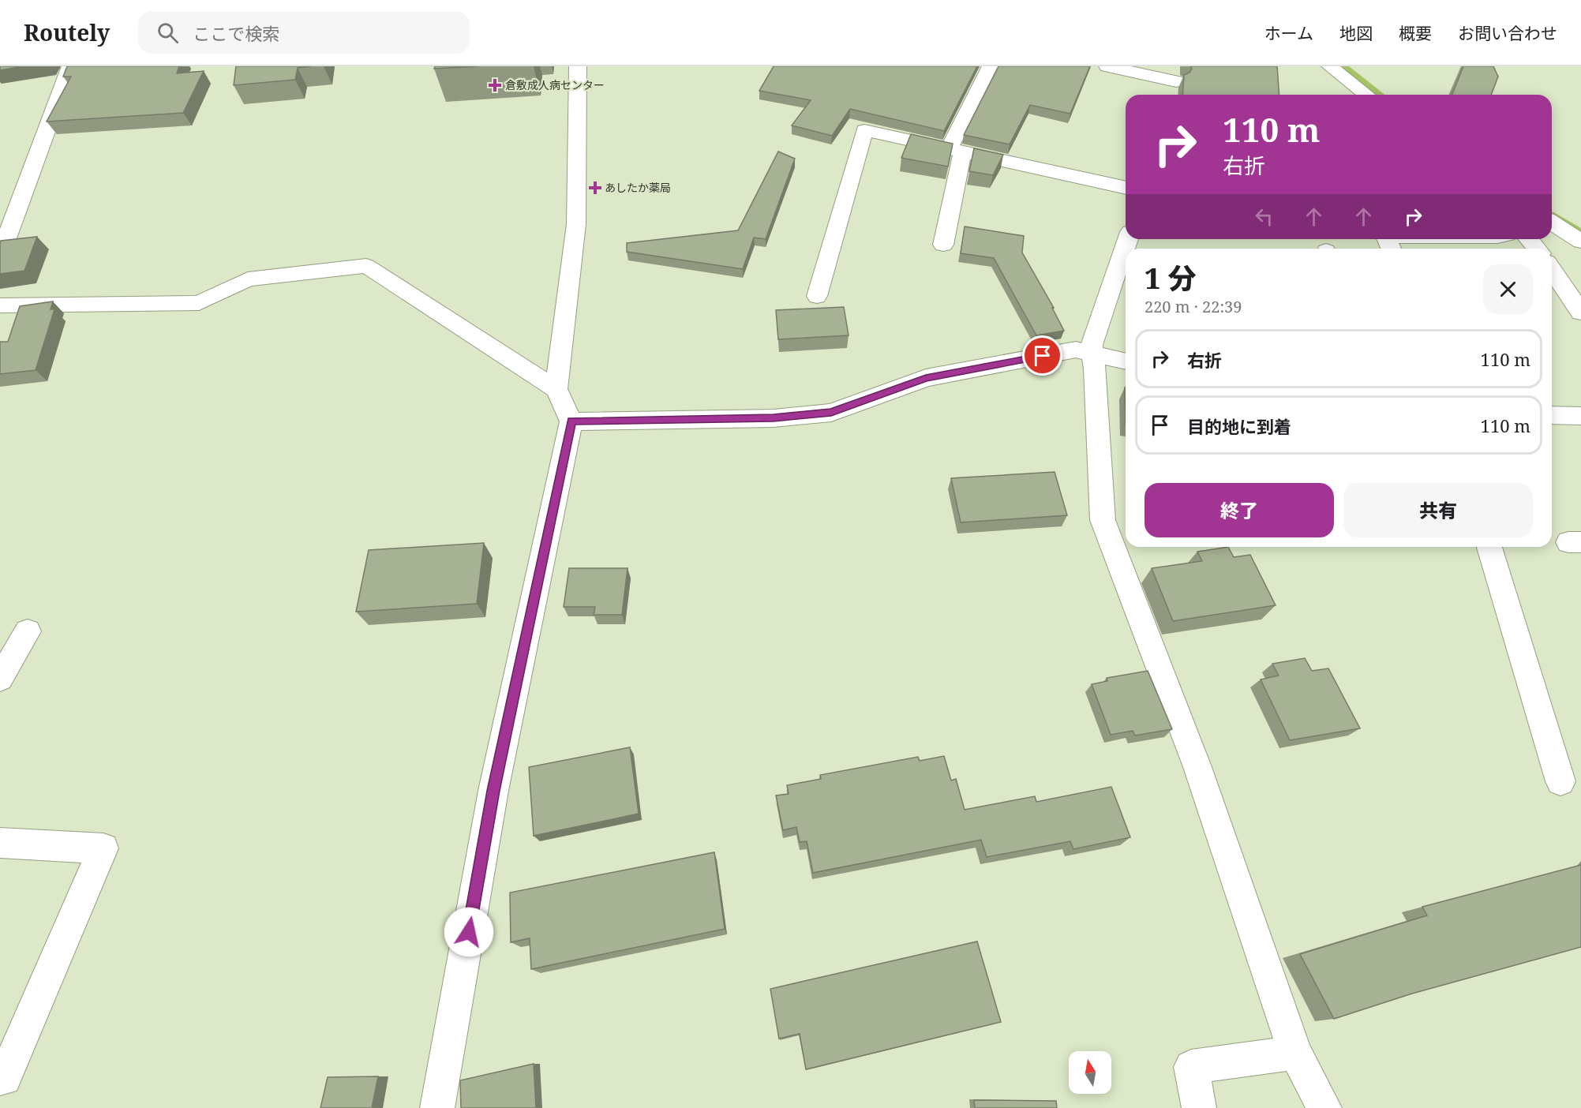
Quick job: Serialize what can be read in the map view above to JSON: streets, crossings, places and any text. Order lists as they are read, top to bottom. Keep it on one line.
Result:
{"places":{"health":["倉敷成人病センター","あしたか薬局"]},"north":"top","page":{"header":"Routely","search":"ここで検索","nav":["ホーム","地図","概要","お問い合わせ"],"turn":["110 m","右折"],"heading":["1 分","220 m · 22:39"],"list":[{"name":"右折","value":"110 m"},{"name":"目的地に到着","value":"110 m"}],"buttons":["終了","共有"]}}
